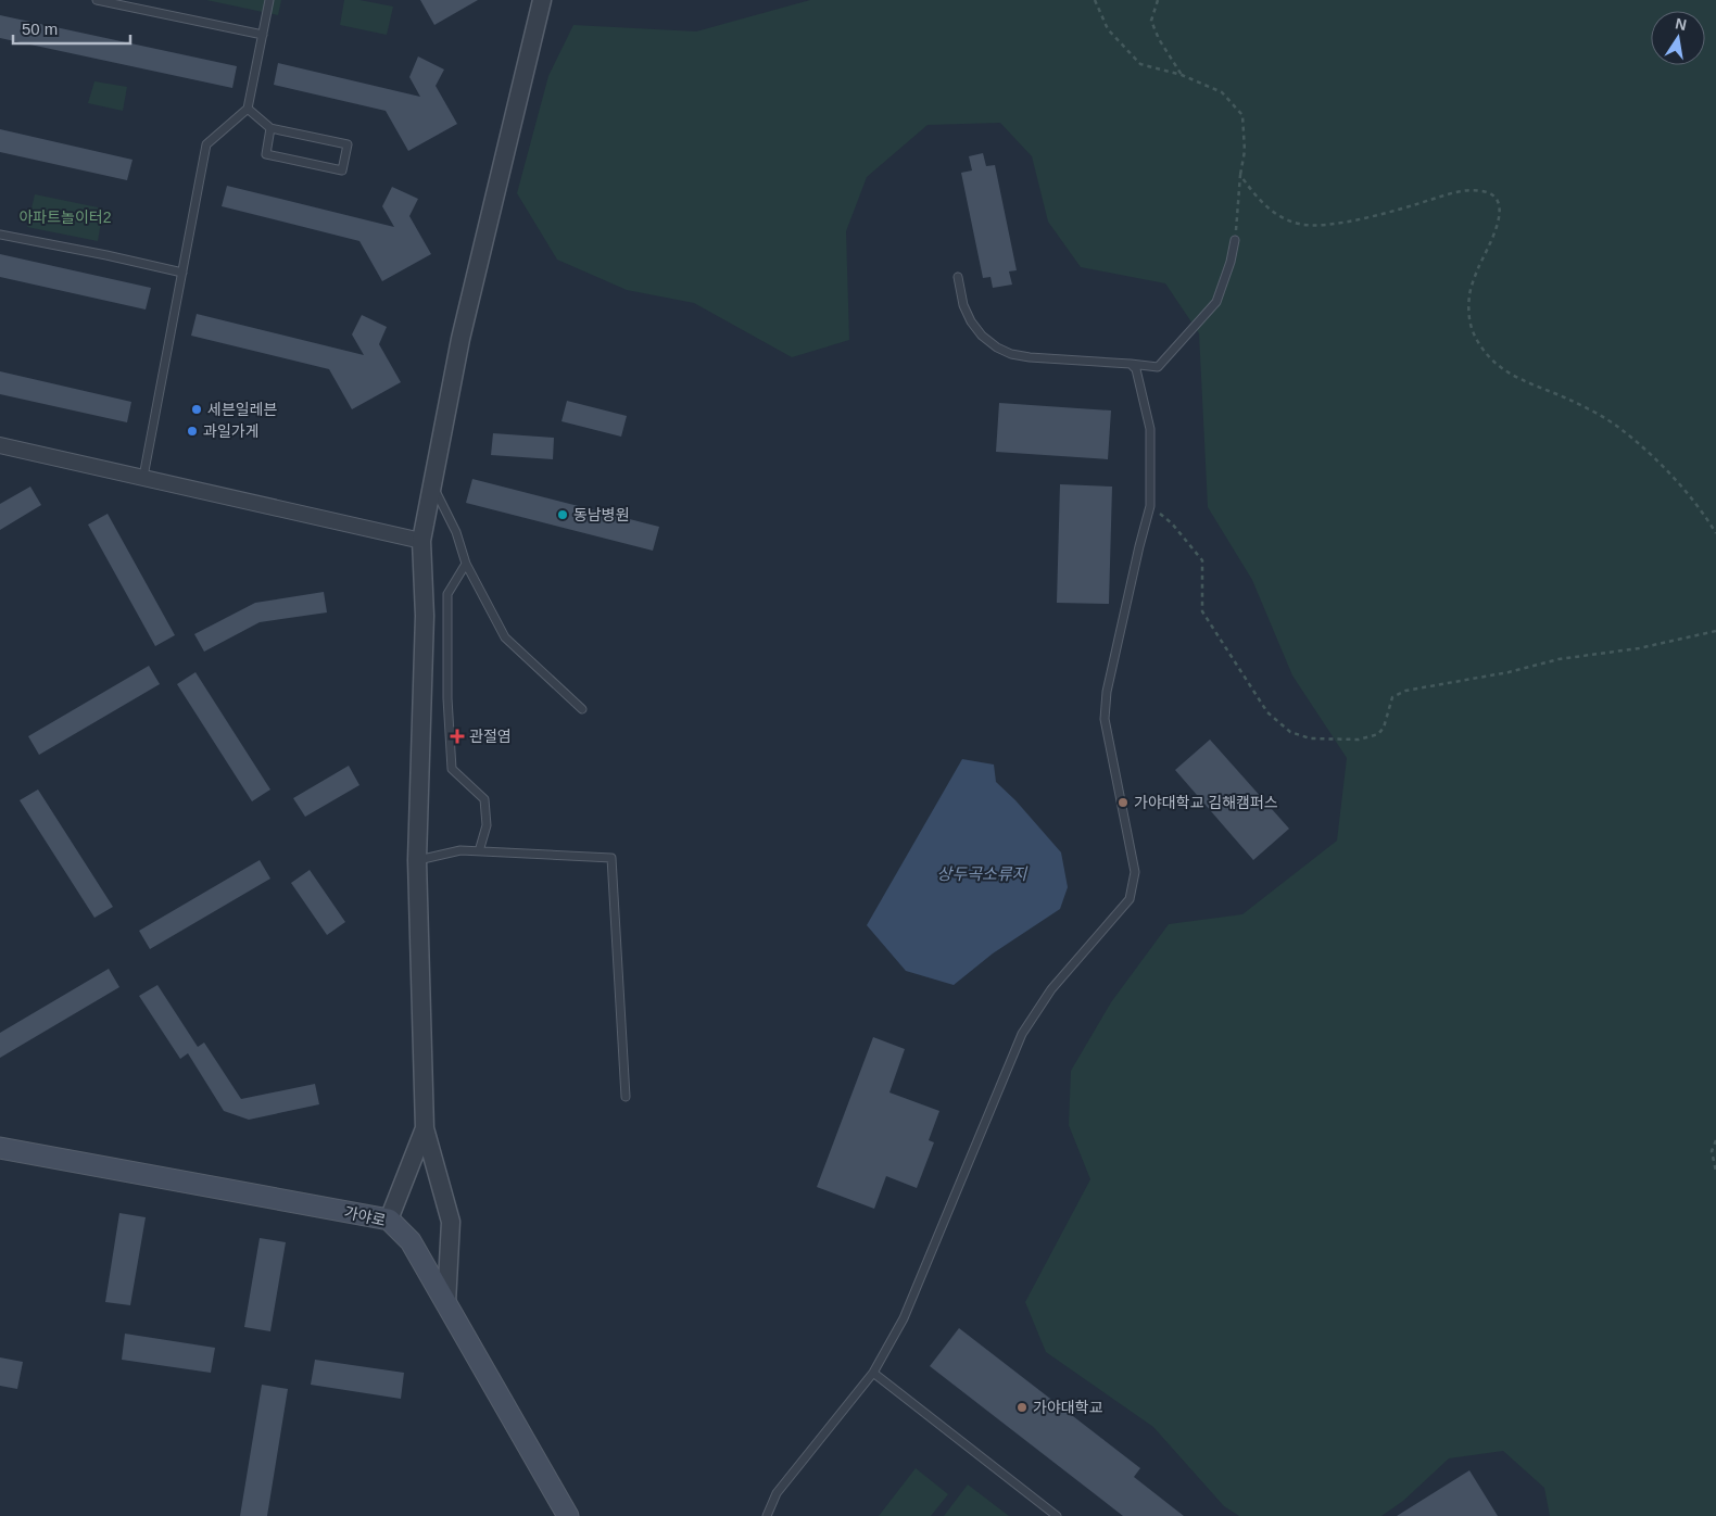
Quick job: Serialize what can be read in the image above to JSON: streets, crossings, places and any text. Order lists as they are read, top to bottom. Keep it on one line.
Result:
{"streets":{"main road":["가야로"]},"water":["상두곡소류지"],"parks":["아파트놀이터2"],"places":{"other":["세븐일레븐","과일가게","동남병원","가야대학교 김해캠퍼스","가야대학교"],"health":["관절염"]},"scale_bar":"50 m","north":"top"}
